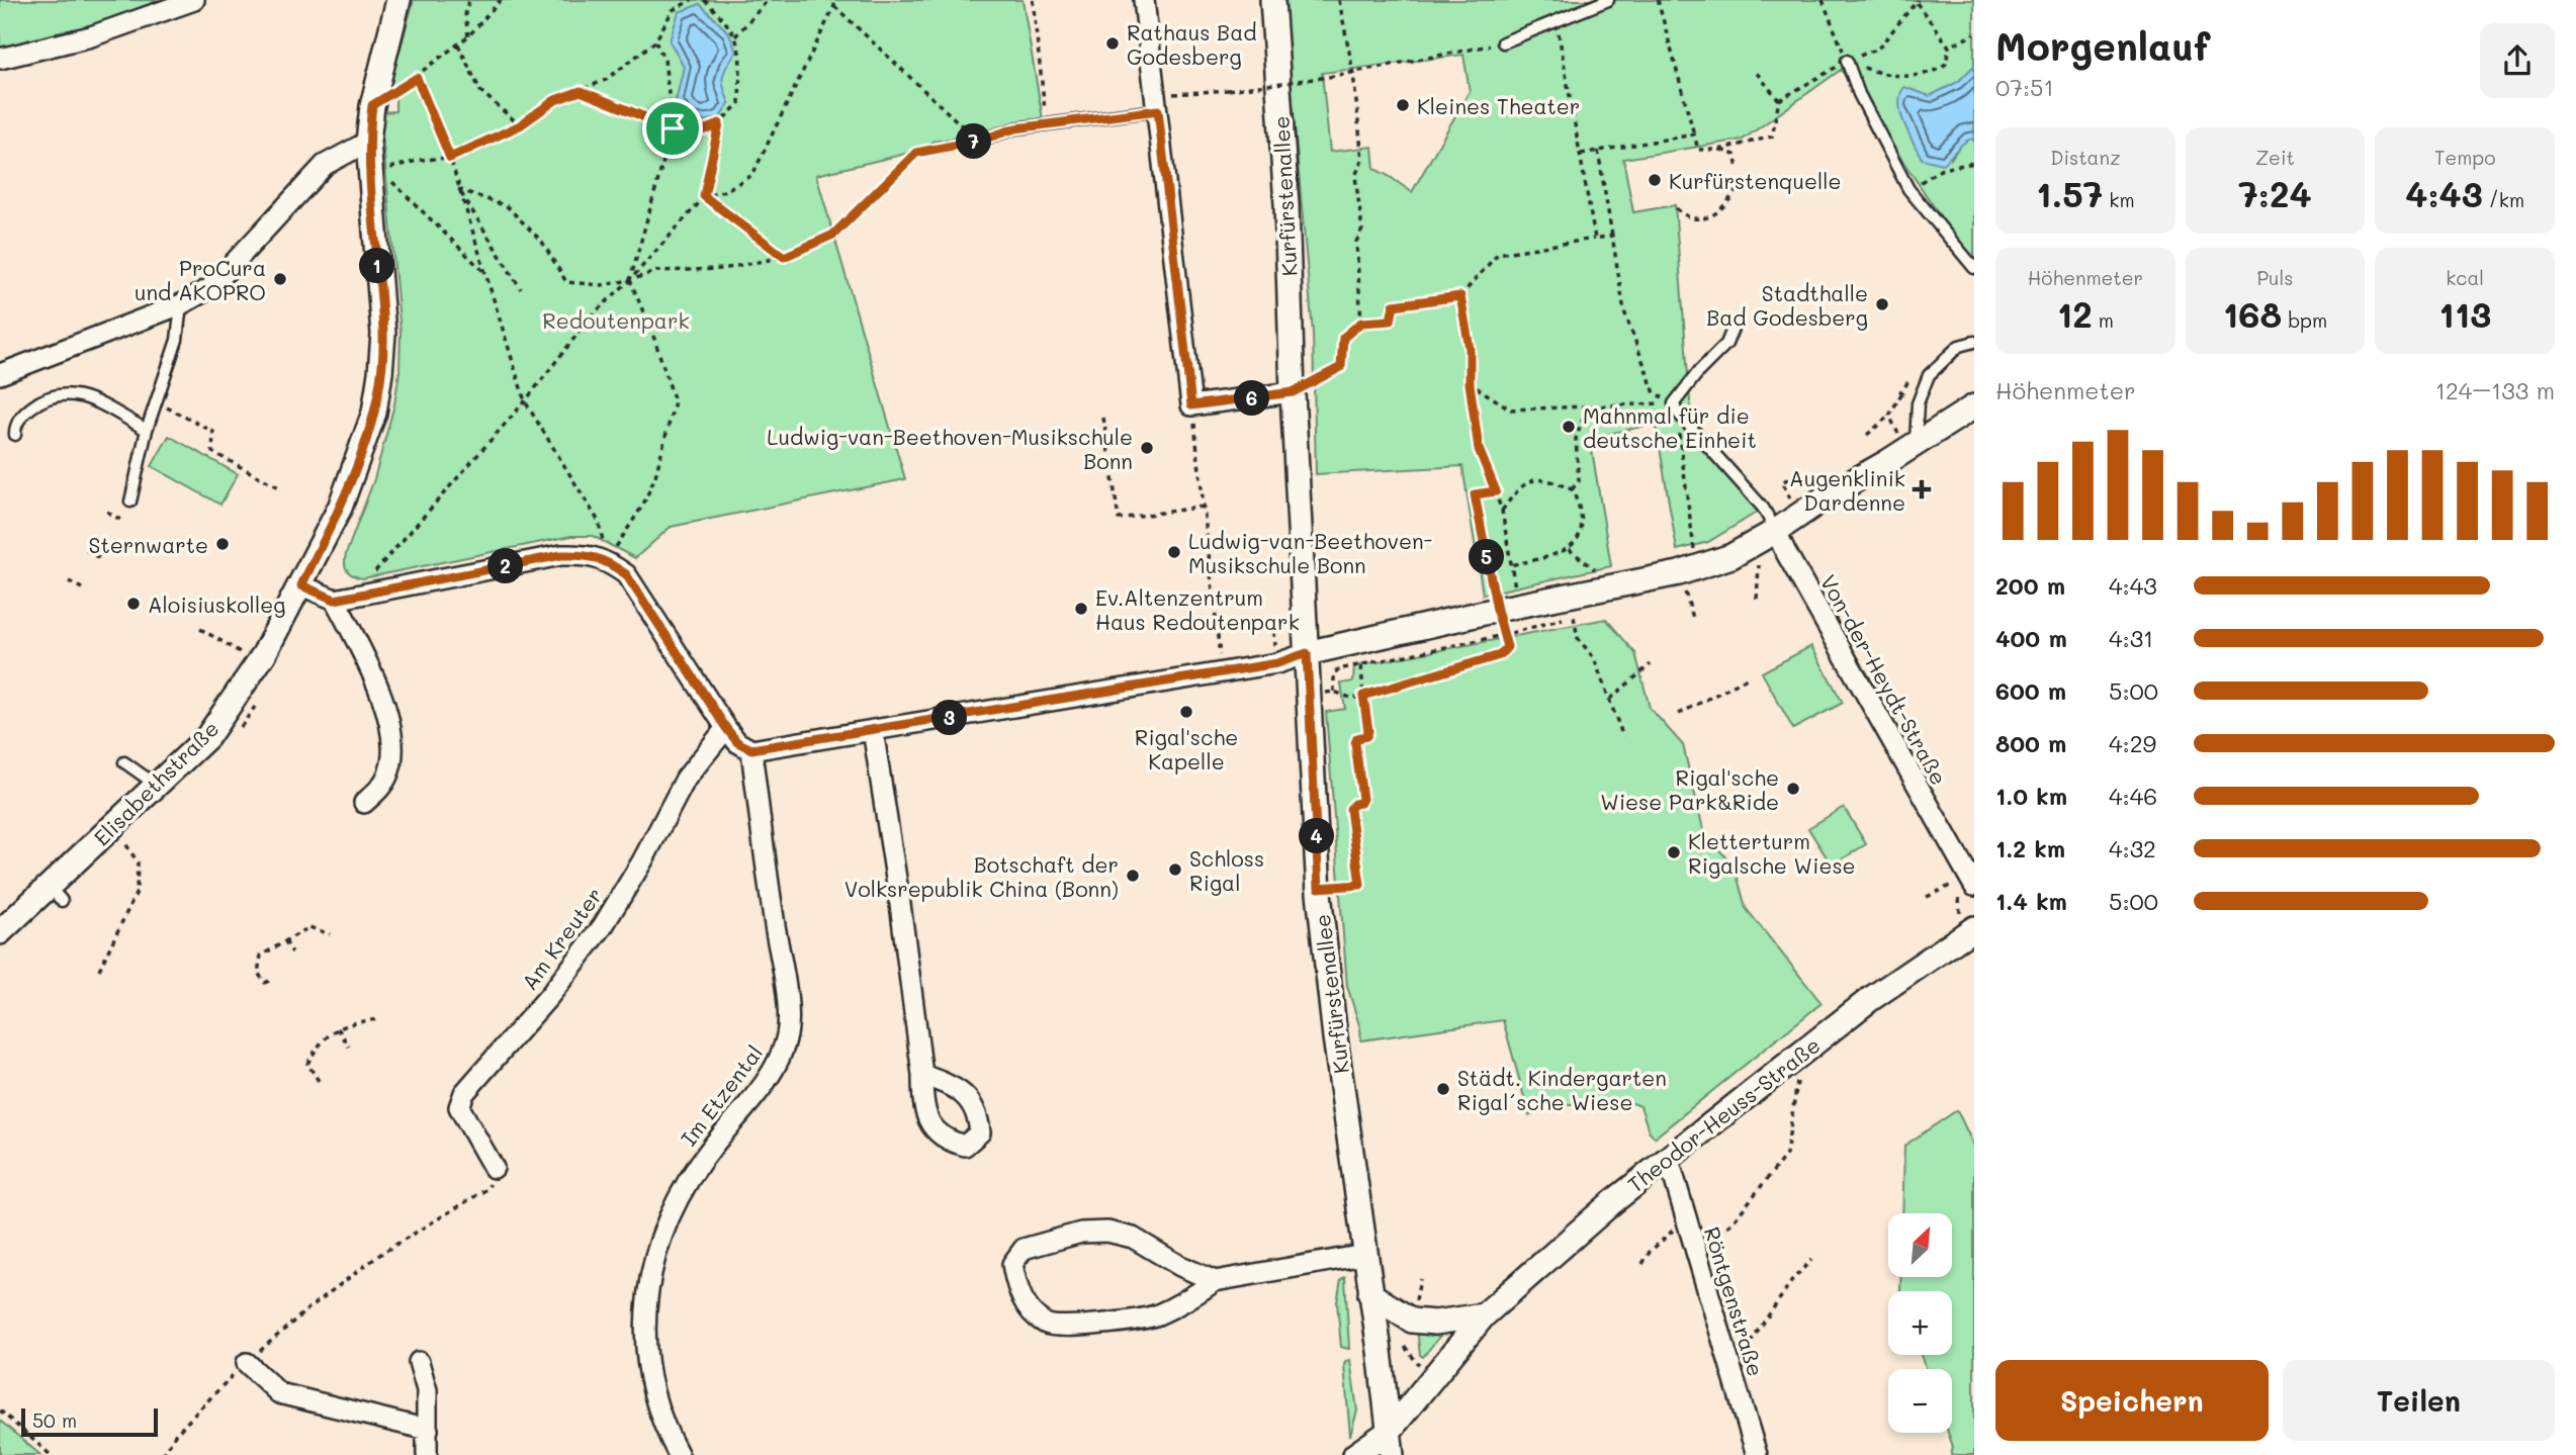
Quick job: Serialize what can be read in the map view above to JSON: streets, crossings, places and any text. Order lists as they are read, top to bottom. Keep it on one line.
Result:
{"streets":{"street":["Kurfürstenallee","Von-der-Heydt-Straße","Elisabethstraße","Am Kreuter","Im Etzental","Theodor-Heuss-Straße","Röntgenstraße"]},"crossings":[["Kurfürstenallee","Theodor-Heuss-Straße"],["Theodor-Heuss-Straße","Röntgenstraße"]],"parks":["Redoutenpark"],"places":{"other":["Rathaus Bad Godesberg","Kleines Theater","Kurfürstenquelle","ProCura und AKOPRO","Stadthalle Bad Godesberg","Mahnmal für die deutsche Einheit","Ludwig-van-Beethoven-Musikschule Bonn","Sternwarte","Ludwig-van-Beethoven- Musikschule Bonn","Aloisiuskolleg","Ev.Altenzentrum Haus Redoutenpark","Rigal'sche Kapelle","Rigal'sche Wiese Park&Ride","Kletterturm Rigalsche Wiese","Schloss Rigal","Botschaft der Volksrepublik China (Bonn)","Städt. Kindergarten Rigal´sche Wiese"],"health":["Augenklinik Dardenne"]},"scale_bar":"50 m","north":"top right","page":{"heading":["Morgenlauf","07:51"],"stats":[["Distanz","1.57 km"],["Zeit","7:24"],["Tempo","4:43 /km"],["Höhenmeter","12 m"],["Puls","168 bpm"],["kcal","113"]],"pins":["7","1","6","5","2","3","4"],"chart":["Höhenmeter","124–133 m"],"list":[{"name":"200 m","note":"4:43"},{"name":"400 m","note":"4:31"},{"name":"600 m","note":"5:00"},{"name":"800 m","note":"4:29"},{"name":"1.0 km","note":"4:46"},{"name":"1.2 km","note":"4:32"},{"name":"1.4 km","note":"5:00"}],"map_buttons":["+","−"],"buttons":["Speichern","Teilen"],"scale":"50 m"}}
